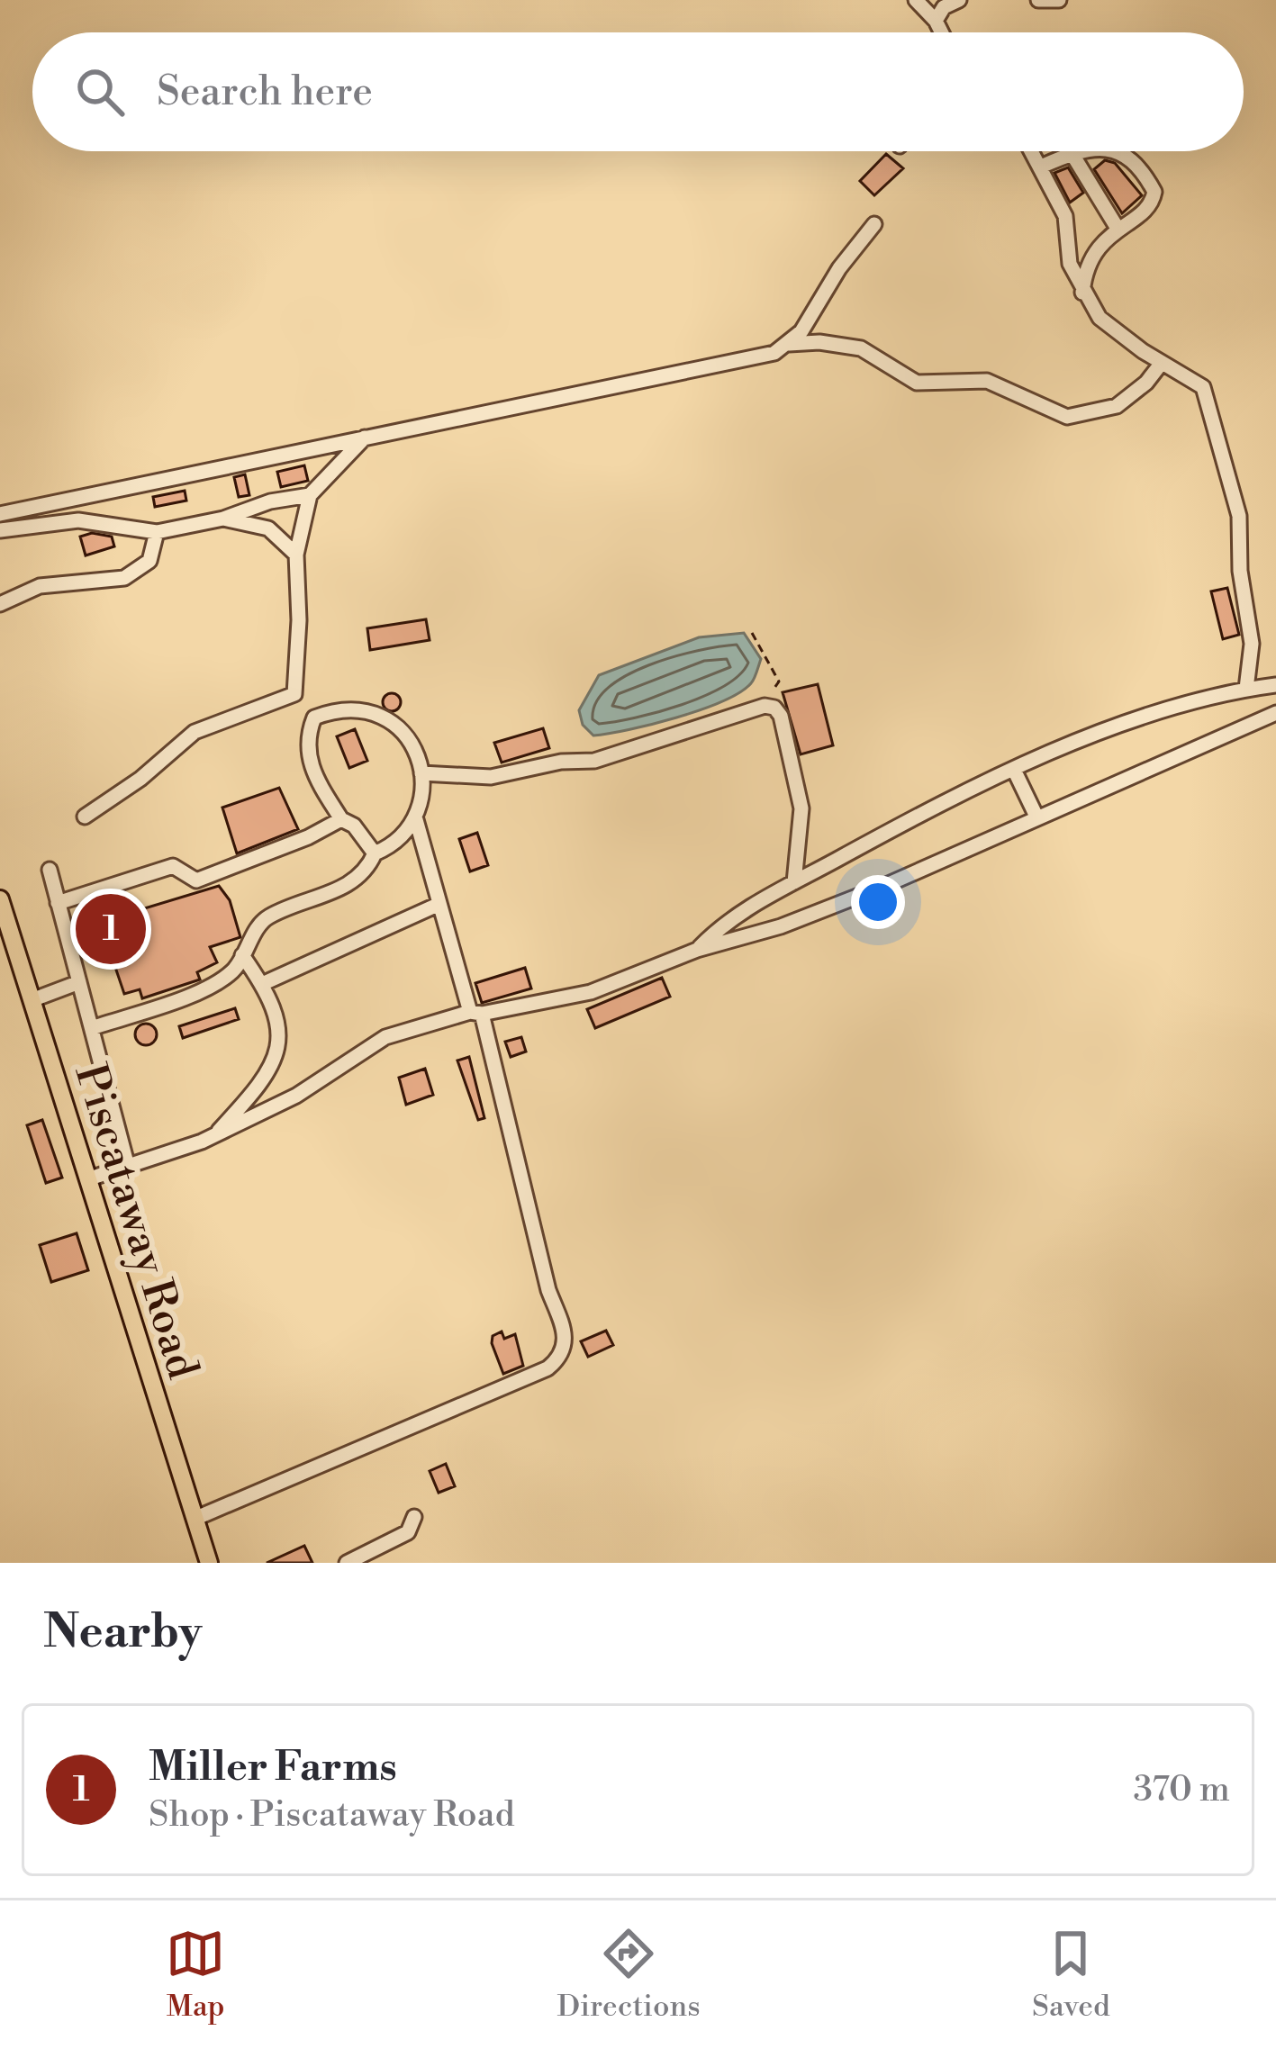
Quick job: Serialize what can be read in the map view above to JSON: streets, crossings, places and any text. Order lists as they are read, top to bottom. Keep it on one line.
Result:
{"streets":{"main road":["Piscataway Road"]},"page":{"search":"Search here","pins":"1","heading":"Nearby","list":[{"mark":"1","name":"Miller Farms","note":"Shop · Piscataway Road","value":"370 m"}],"nav":["Map","Directions","Saved"]}}
